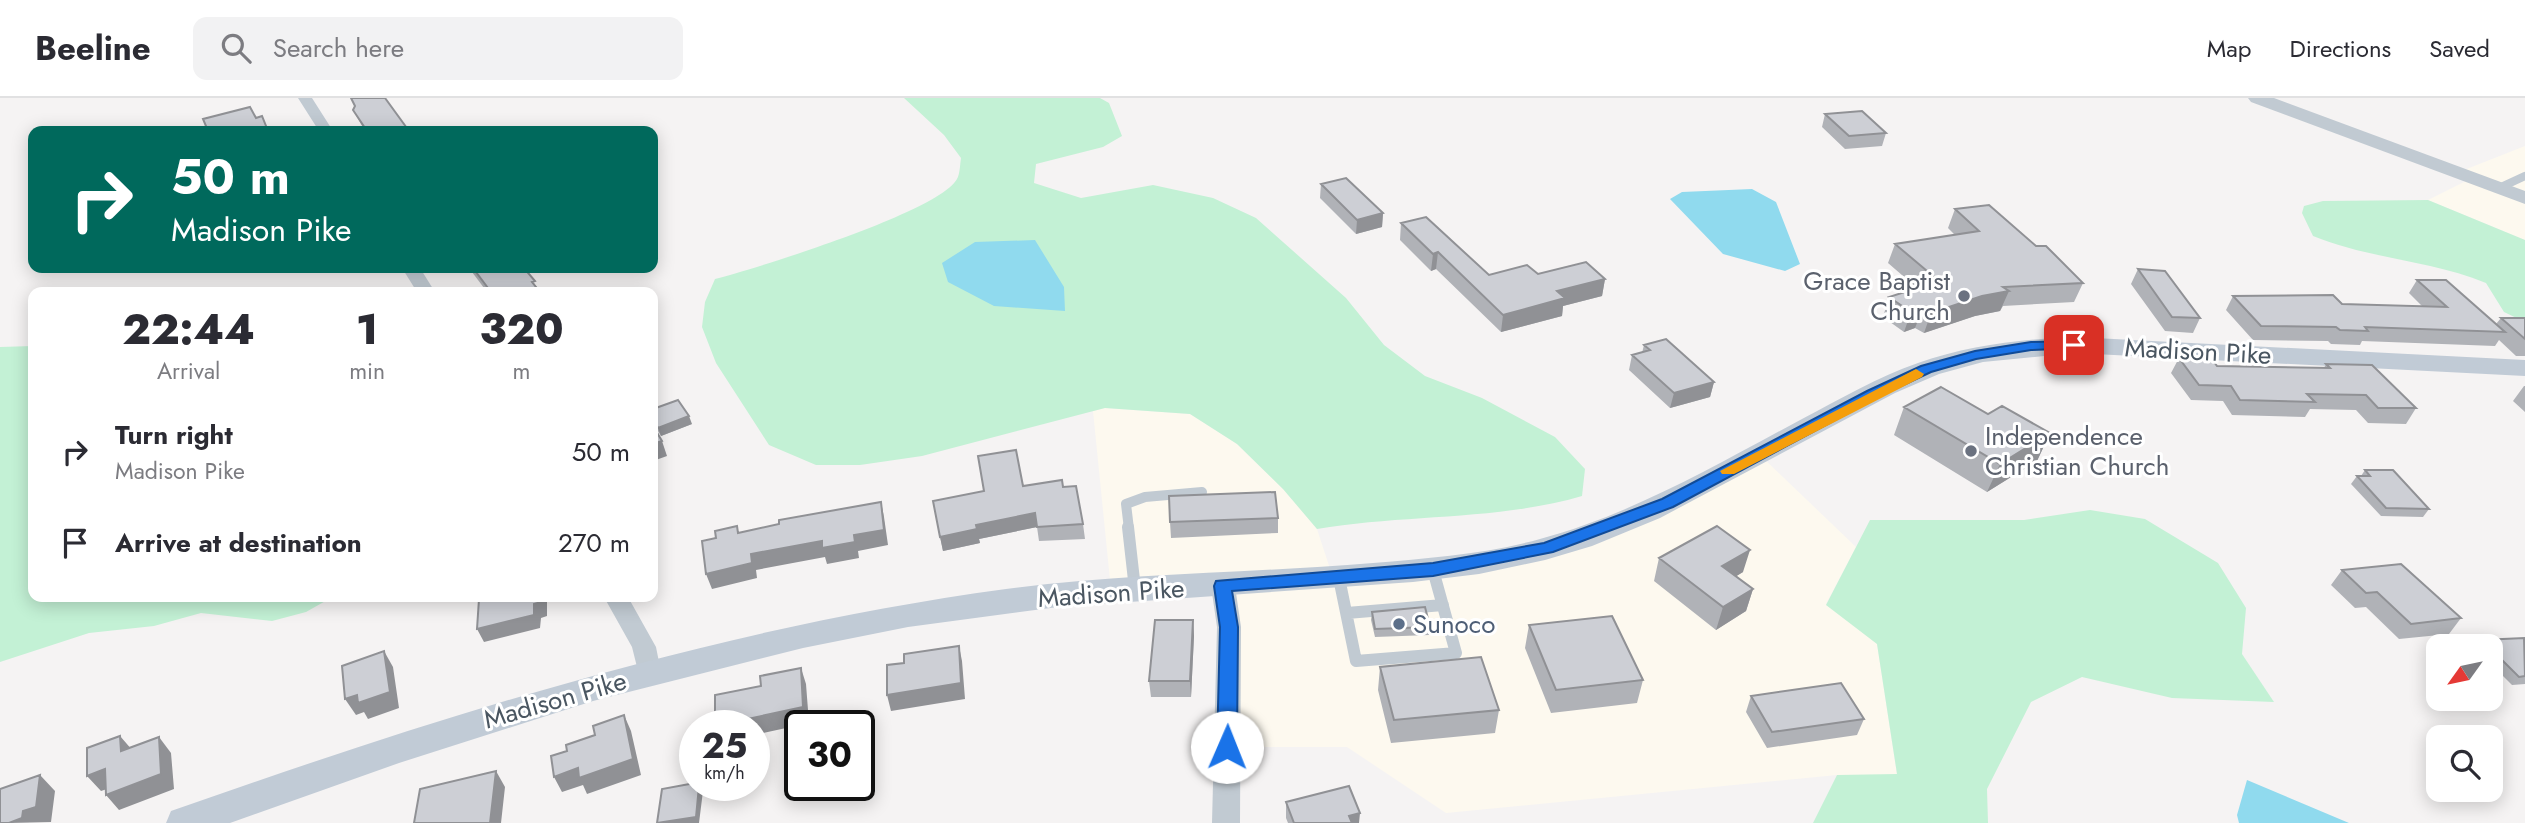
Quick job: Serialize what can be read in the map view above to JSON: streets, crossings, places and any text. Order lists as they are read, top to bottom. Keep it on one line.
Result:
{"streets":{"main road":["Madison Pike"]},"places":["Grace Baptist Church","Independence Christian Church","Sunoco"],"north":"bottom left","page":{"header":"Beeline","search":"Search here","nav":["Map","Directions","Saved"],"turn":["50 m","Madison Pike"],"eta":["22:44","Arrival","1","min","320","m"],"list":[{"name":"Turn right","note":"Madison Pike","value":"50 m"},{"name":"Arrive at destination","value":"270 m"}],"speed":"25 km/h","limit":"30"}}
